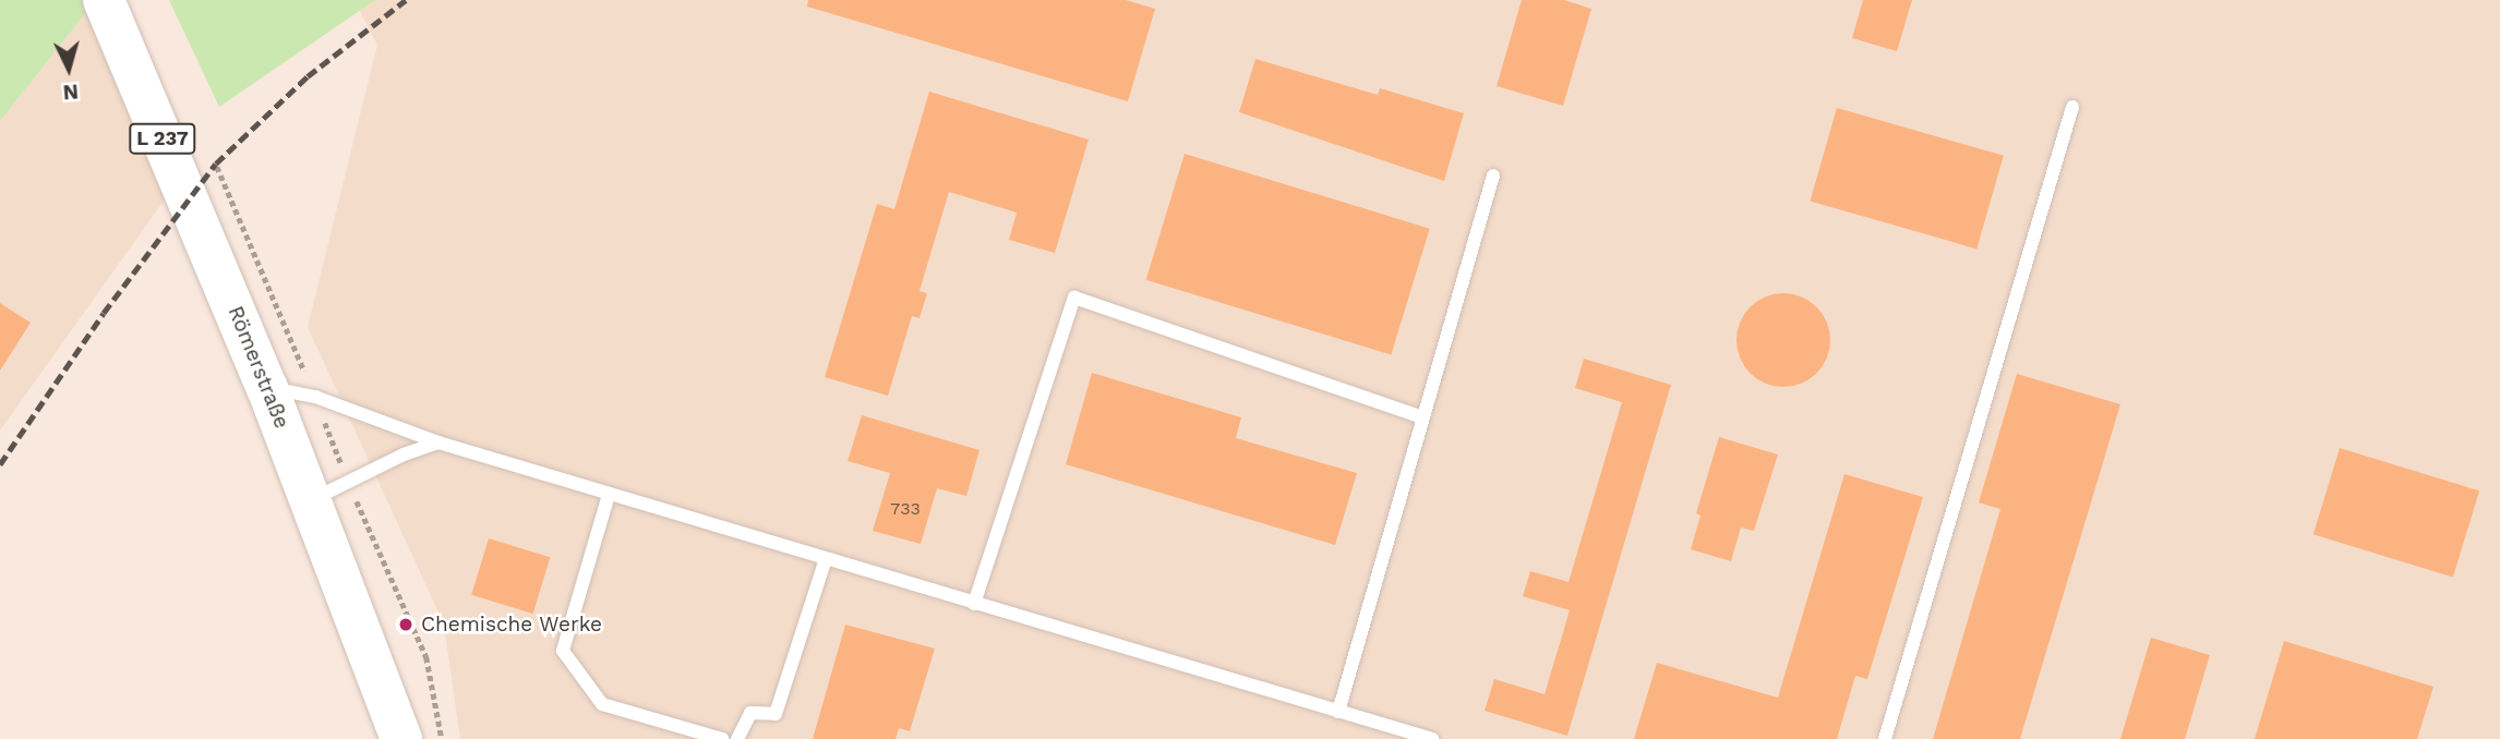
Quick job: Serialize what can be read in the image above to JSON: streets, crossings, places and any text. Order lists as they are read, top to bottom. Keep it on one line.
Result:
{"streets":{"main road":["L 237","Römerstraße"]},"places":["Chemische Werke"],"house_numbers":["733"],"north":"bottom"}
